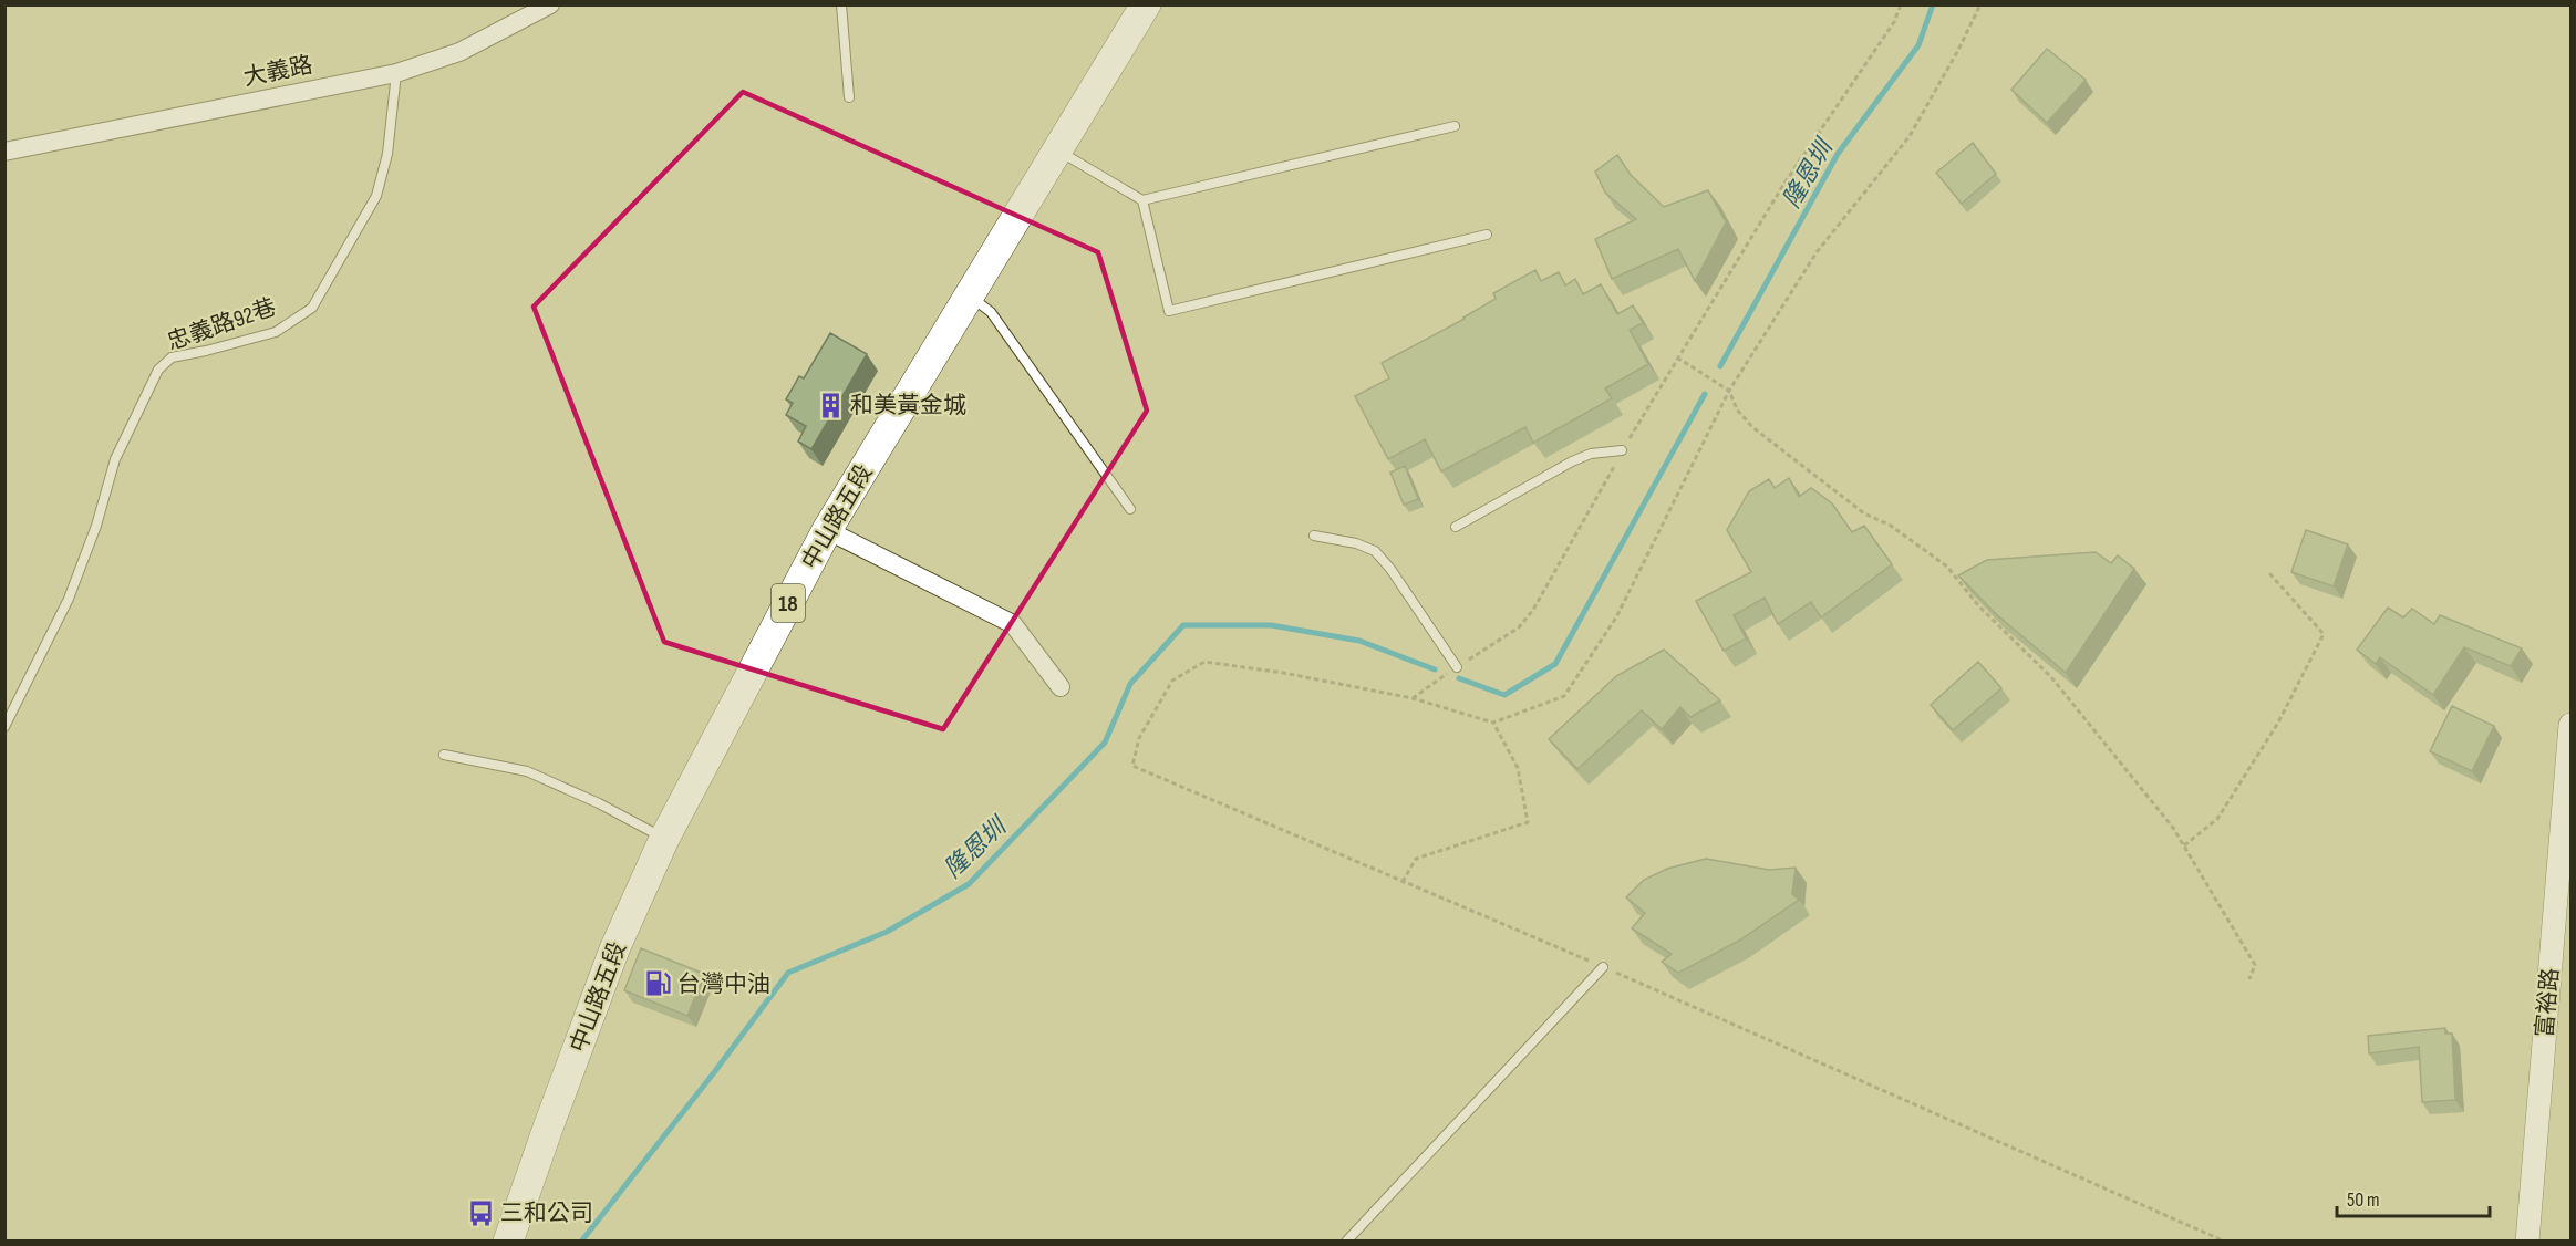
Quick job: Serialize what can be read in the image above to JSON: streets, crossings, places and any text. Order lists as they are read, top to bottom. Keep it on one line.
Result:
{"streets":{"main road":["中山路五段","18"],"street":["大義路","富裕路"],"lane":["忠義路92巷"]},"crossings":[["大義路","忠義路92巷"]],"water":["隆恩圳"],"places":{"building":["和美黃金城"],"fuel station":["台灣中油"],"bus stop":["三和公司"]},"scale_bar":"50 m"}
